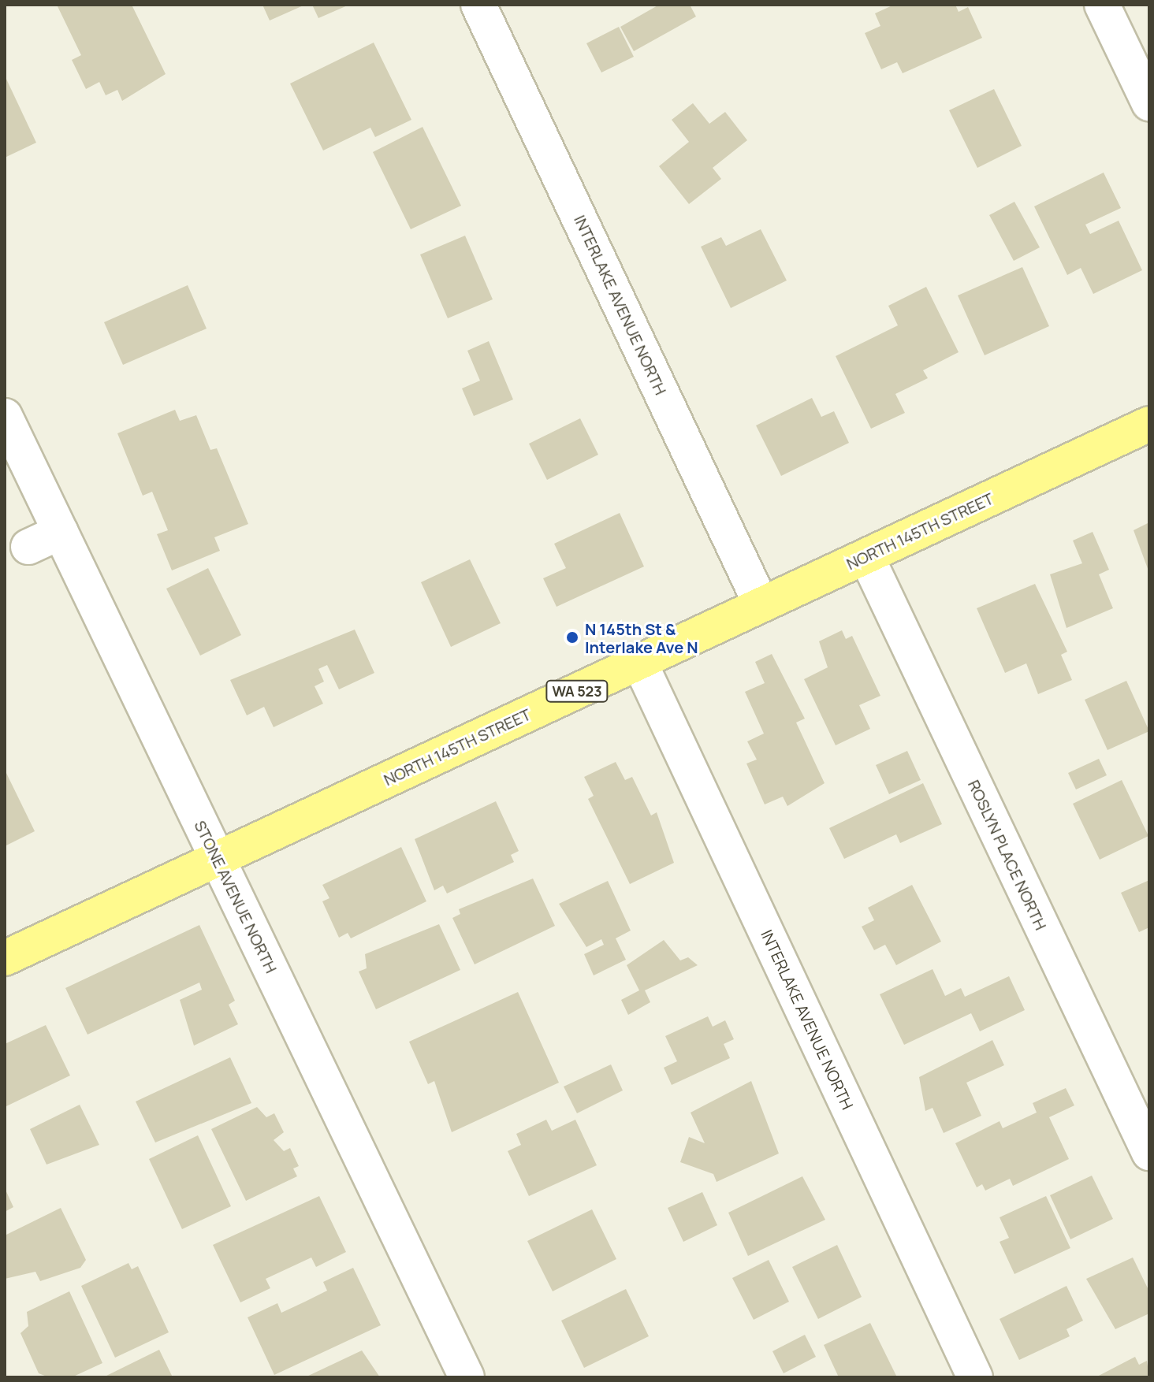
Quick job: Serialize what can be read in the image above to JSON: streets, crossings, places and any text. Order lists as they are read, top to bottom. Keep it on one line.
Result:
{"streets":{"main road":["NORTH 145TH STREET","WA 523"],"street":["INTERLAKE AVENUE NORTH","ROSLYN PLACE NORTH","STONE AVENUE NORTH"]},"crossings":[["INTERLAKE AVENUE NORTH","NORTH 145TH STREET"],["NORTH 145TH STREET","ROSLYN PLACE NORTH"],["NORTH 145TH STREET","STONE AVENUE NORTH"]],"places":["N 145th St & Interlake Ave N"]}
